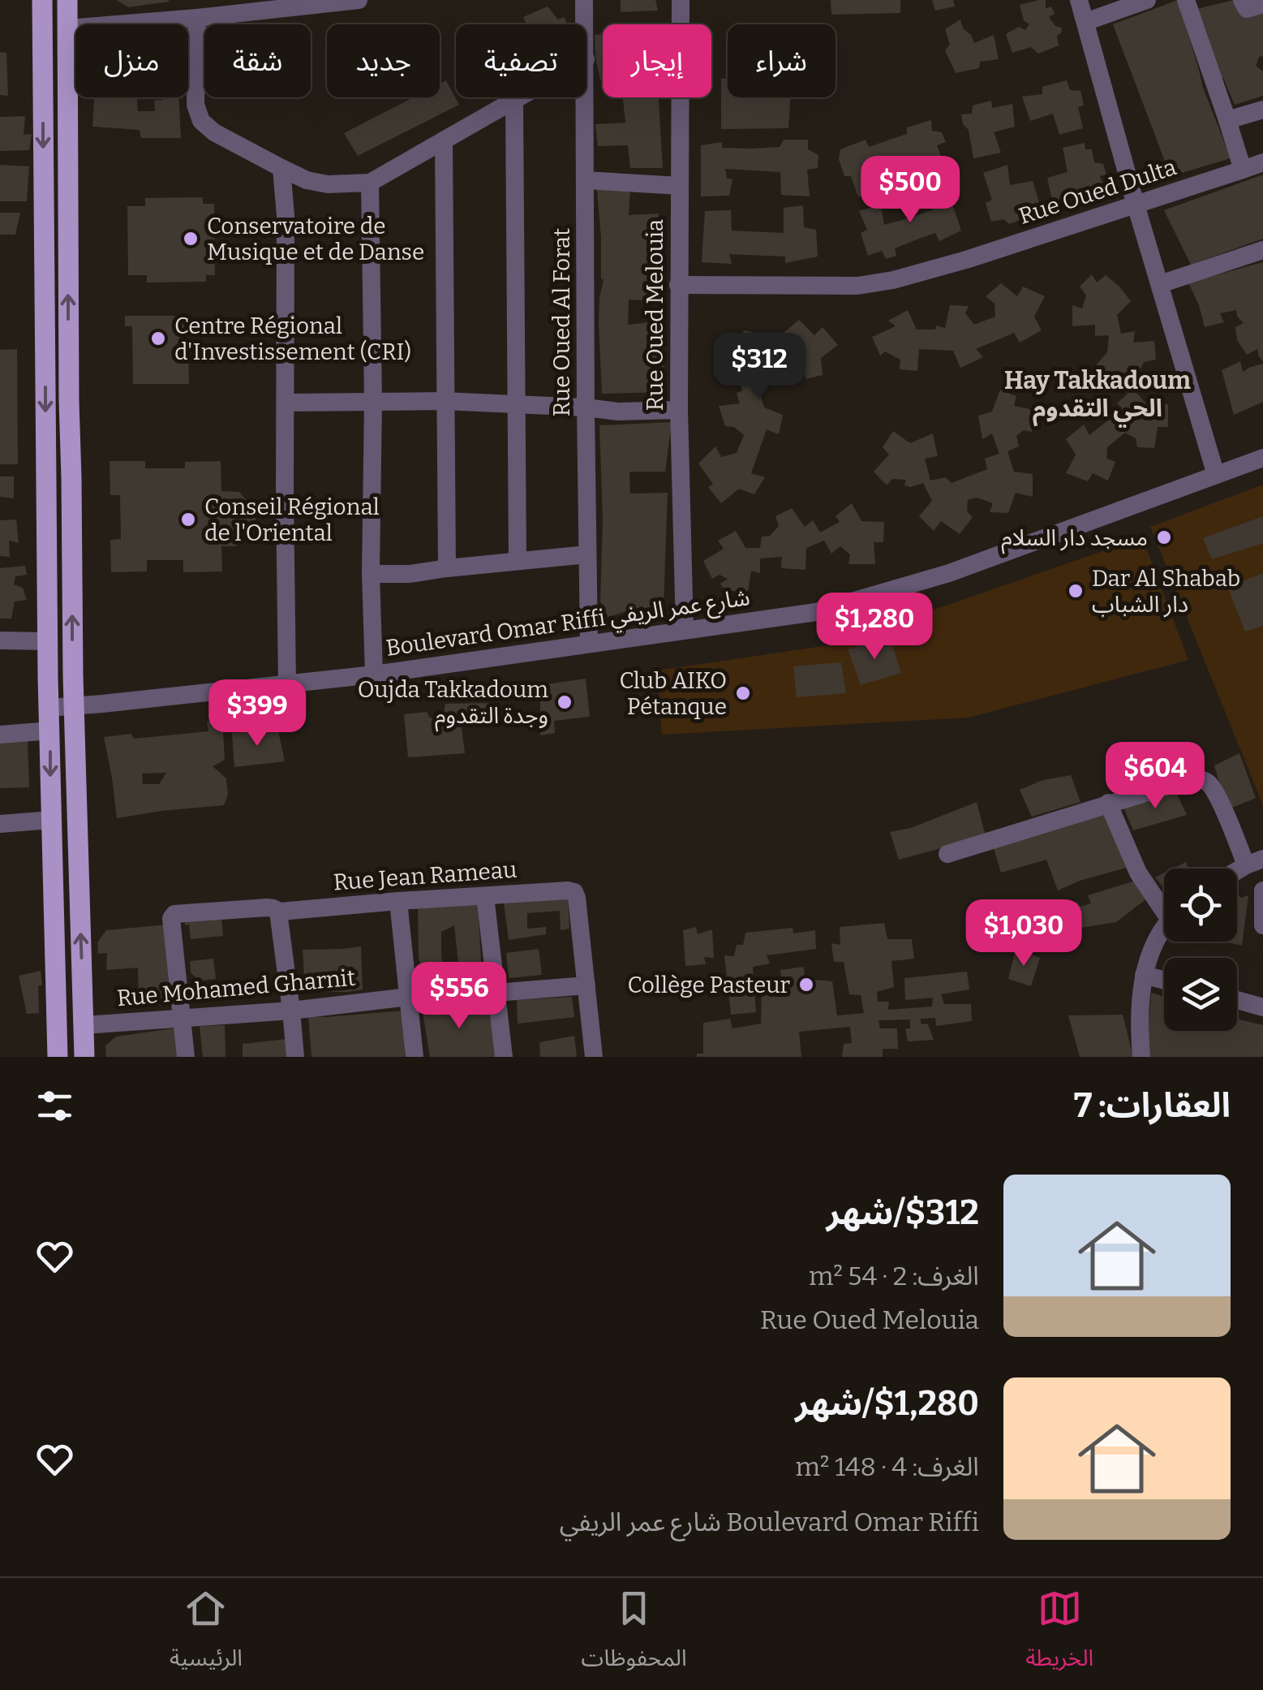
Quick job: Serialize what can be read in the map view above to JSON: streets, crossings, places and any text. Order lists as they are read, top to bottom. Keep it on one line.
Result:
{"streets":{"street":["Rue Oued Dulta","Rue Oued Melouia","Rue Oued Al Forat","Boulevard Omar Riffi شارع عمر الريفي","Rue Jean Rameau","Rue Mohamed Gharnit"]},"crossings":[["Rue Oued Dulta","Rue Oued Melouia"],["Rue Oued Melouia","Boulevard Omar Riffi شارع عمر الريفي"],["Rue Oued Al Forat","Boulevard Omar Riffi شارع عمر الريفي"],["Rue Jean Rameau","Rue Mohamed Gharnit"]],"districts":["Hay Takkadoum الحي التقدوم"],"places":["Conservatoire de Musique et de Danse","Centre Régional d'Investissement (CRI)","Conseil Régional de l'Oriental","مسجد دار السلام","Dar Al Shabab دار الشباب","Club AIKO Pétanque","Oujda Takkadoum وجدة التقدوم","Collège Pasteur"],"page":{"chip":["شراء","إيجار","تصفية","جديد","شقة","منزل"],"price":["$500","$312","$1,280","$399","$604","$1,030","$556"],"heading":"العقارات: 7","list":[{"name":"$312/شهر","note":"الغرف: 2 · 54 m² · Rue Oued Melouia"},{"name":"$1,280/شهر","note":"الغرف: 4 · 148 m² · Boulevard Omar Riffi شارع عمر الريفي"}],"tabs":["الخريطة","المحفوظات","الرئيسية"]}}
